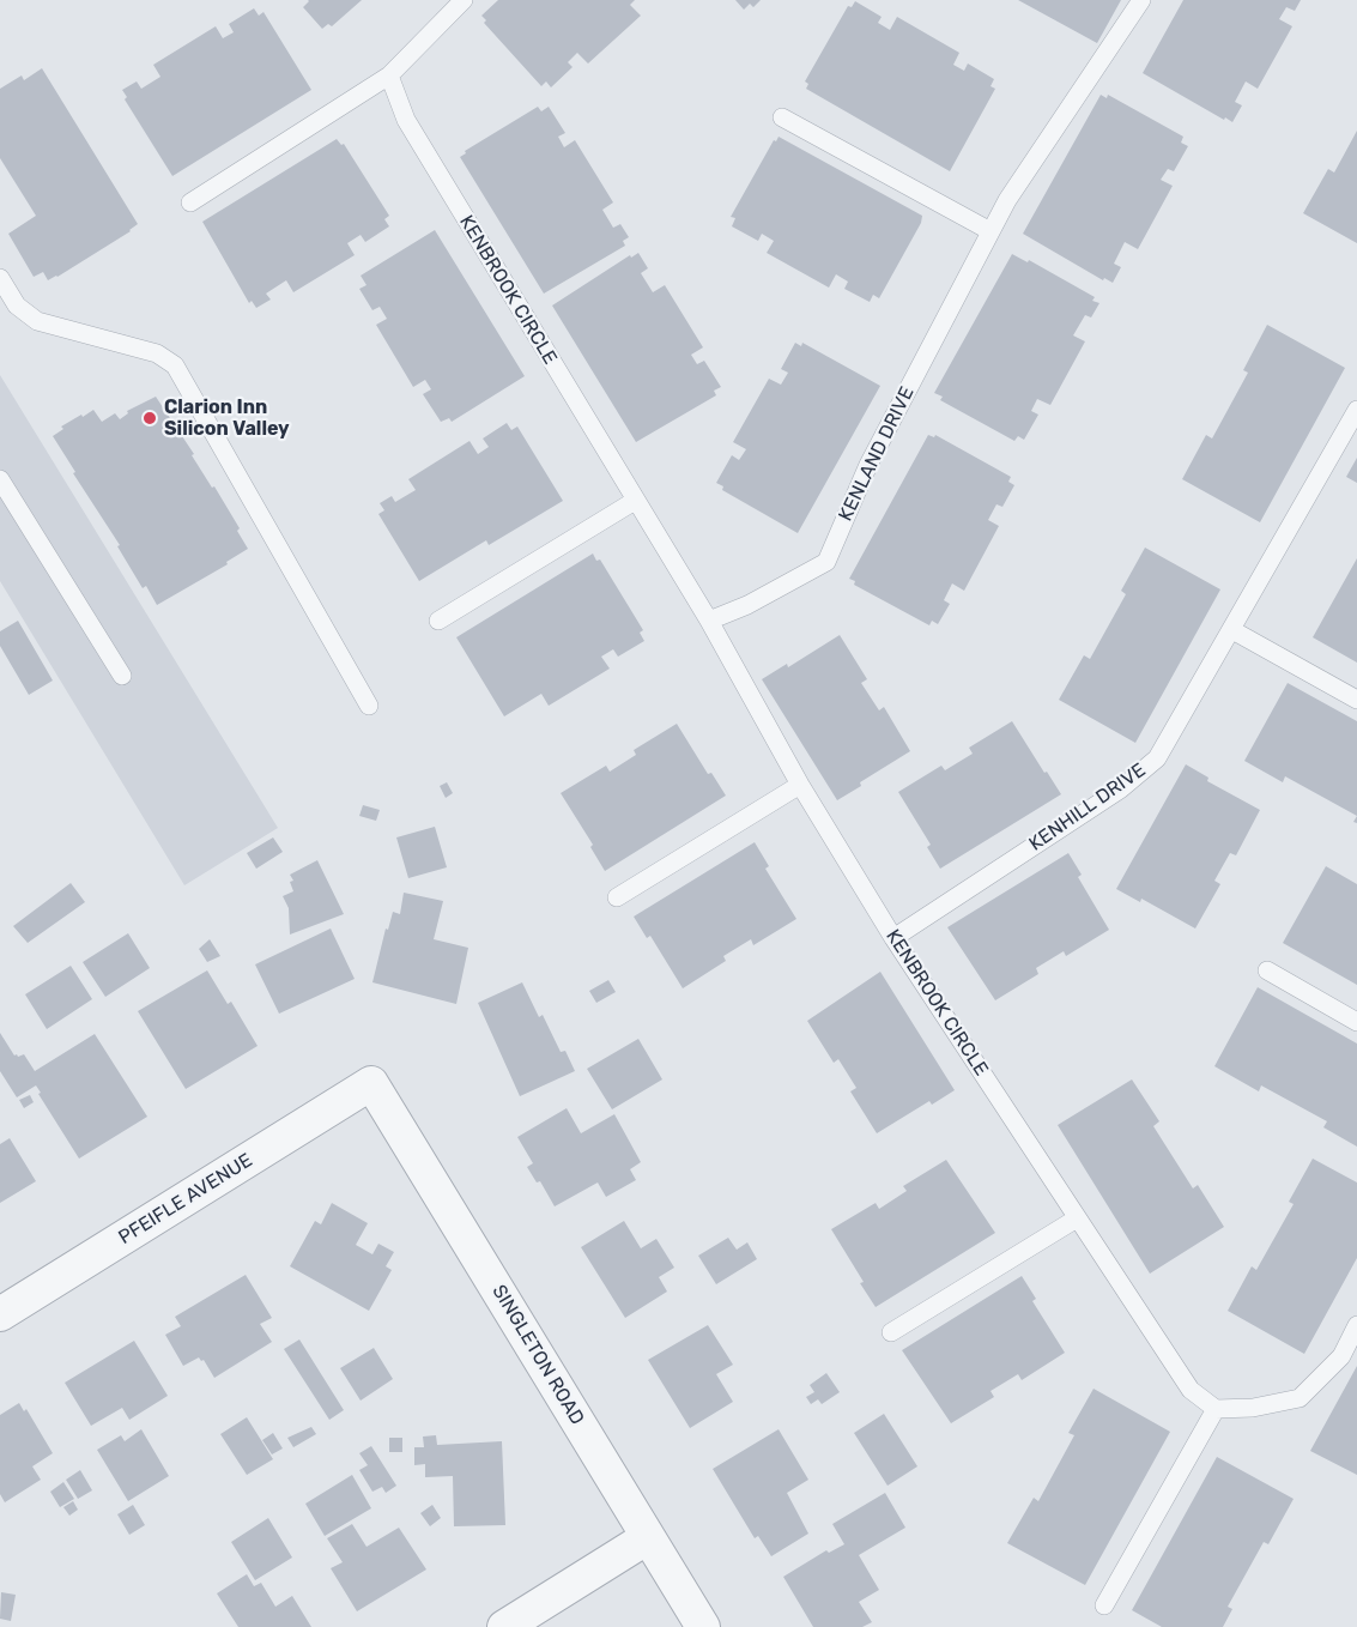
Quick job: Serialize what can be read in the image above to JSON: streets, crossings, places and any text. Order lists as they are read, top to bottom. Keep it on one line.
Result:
{"streets":{"street":["PFEIFLE AVENUE","SINGLETON ROAD"],"lane":["KENBROOK CIRCLE","KENLAND DRIVE","KENHILL DRIVE"]},"crossings":[["KENBROOK CIRCLE","KENLAND DRIVE"],["KENBROOK CIRCLE","KENHILL DRIVE"],["PFEIFLE AVENUE","SINGLETON ROAD"]],"places":["Clarion Inn Silicon Valley"]}
